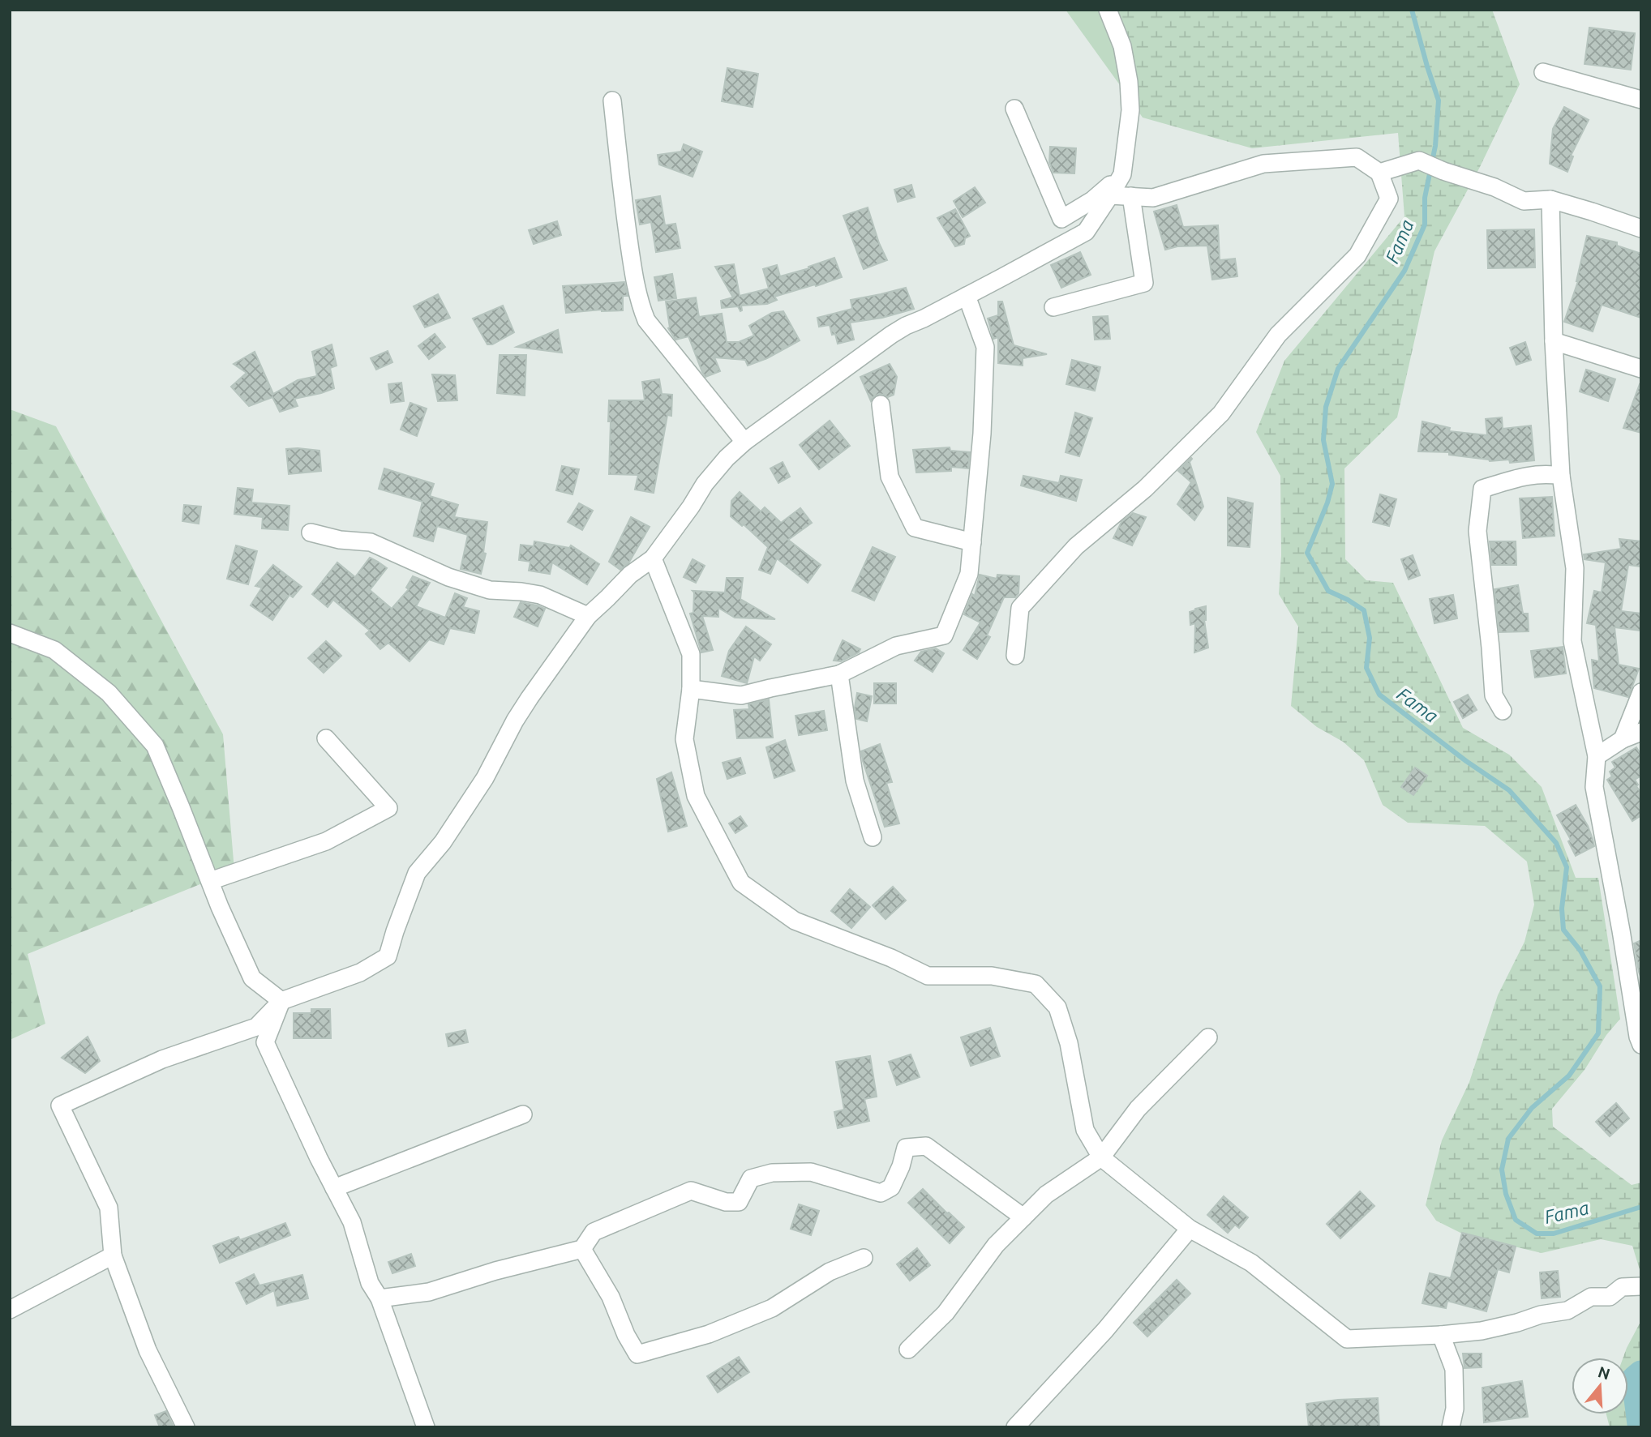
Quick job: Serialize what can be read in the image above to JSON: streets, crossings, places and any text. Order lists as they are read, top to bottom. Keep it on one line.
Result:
{"water":["Fama"],"north":"top"}
